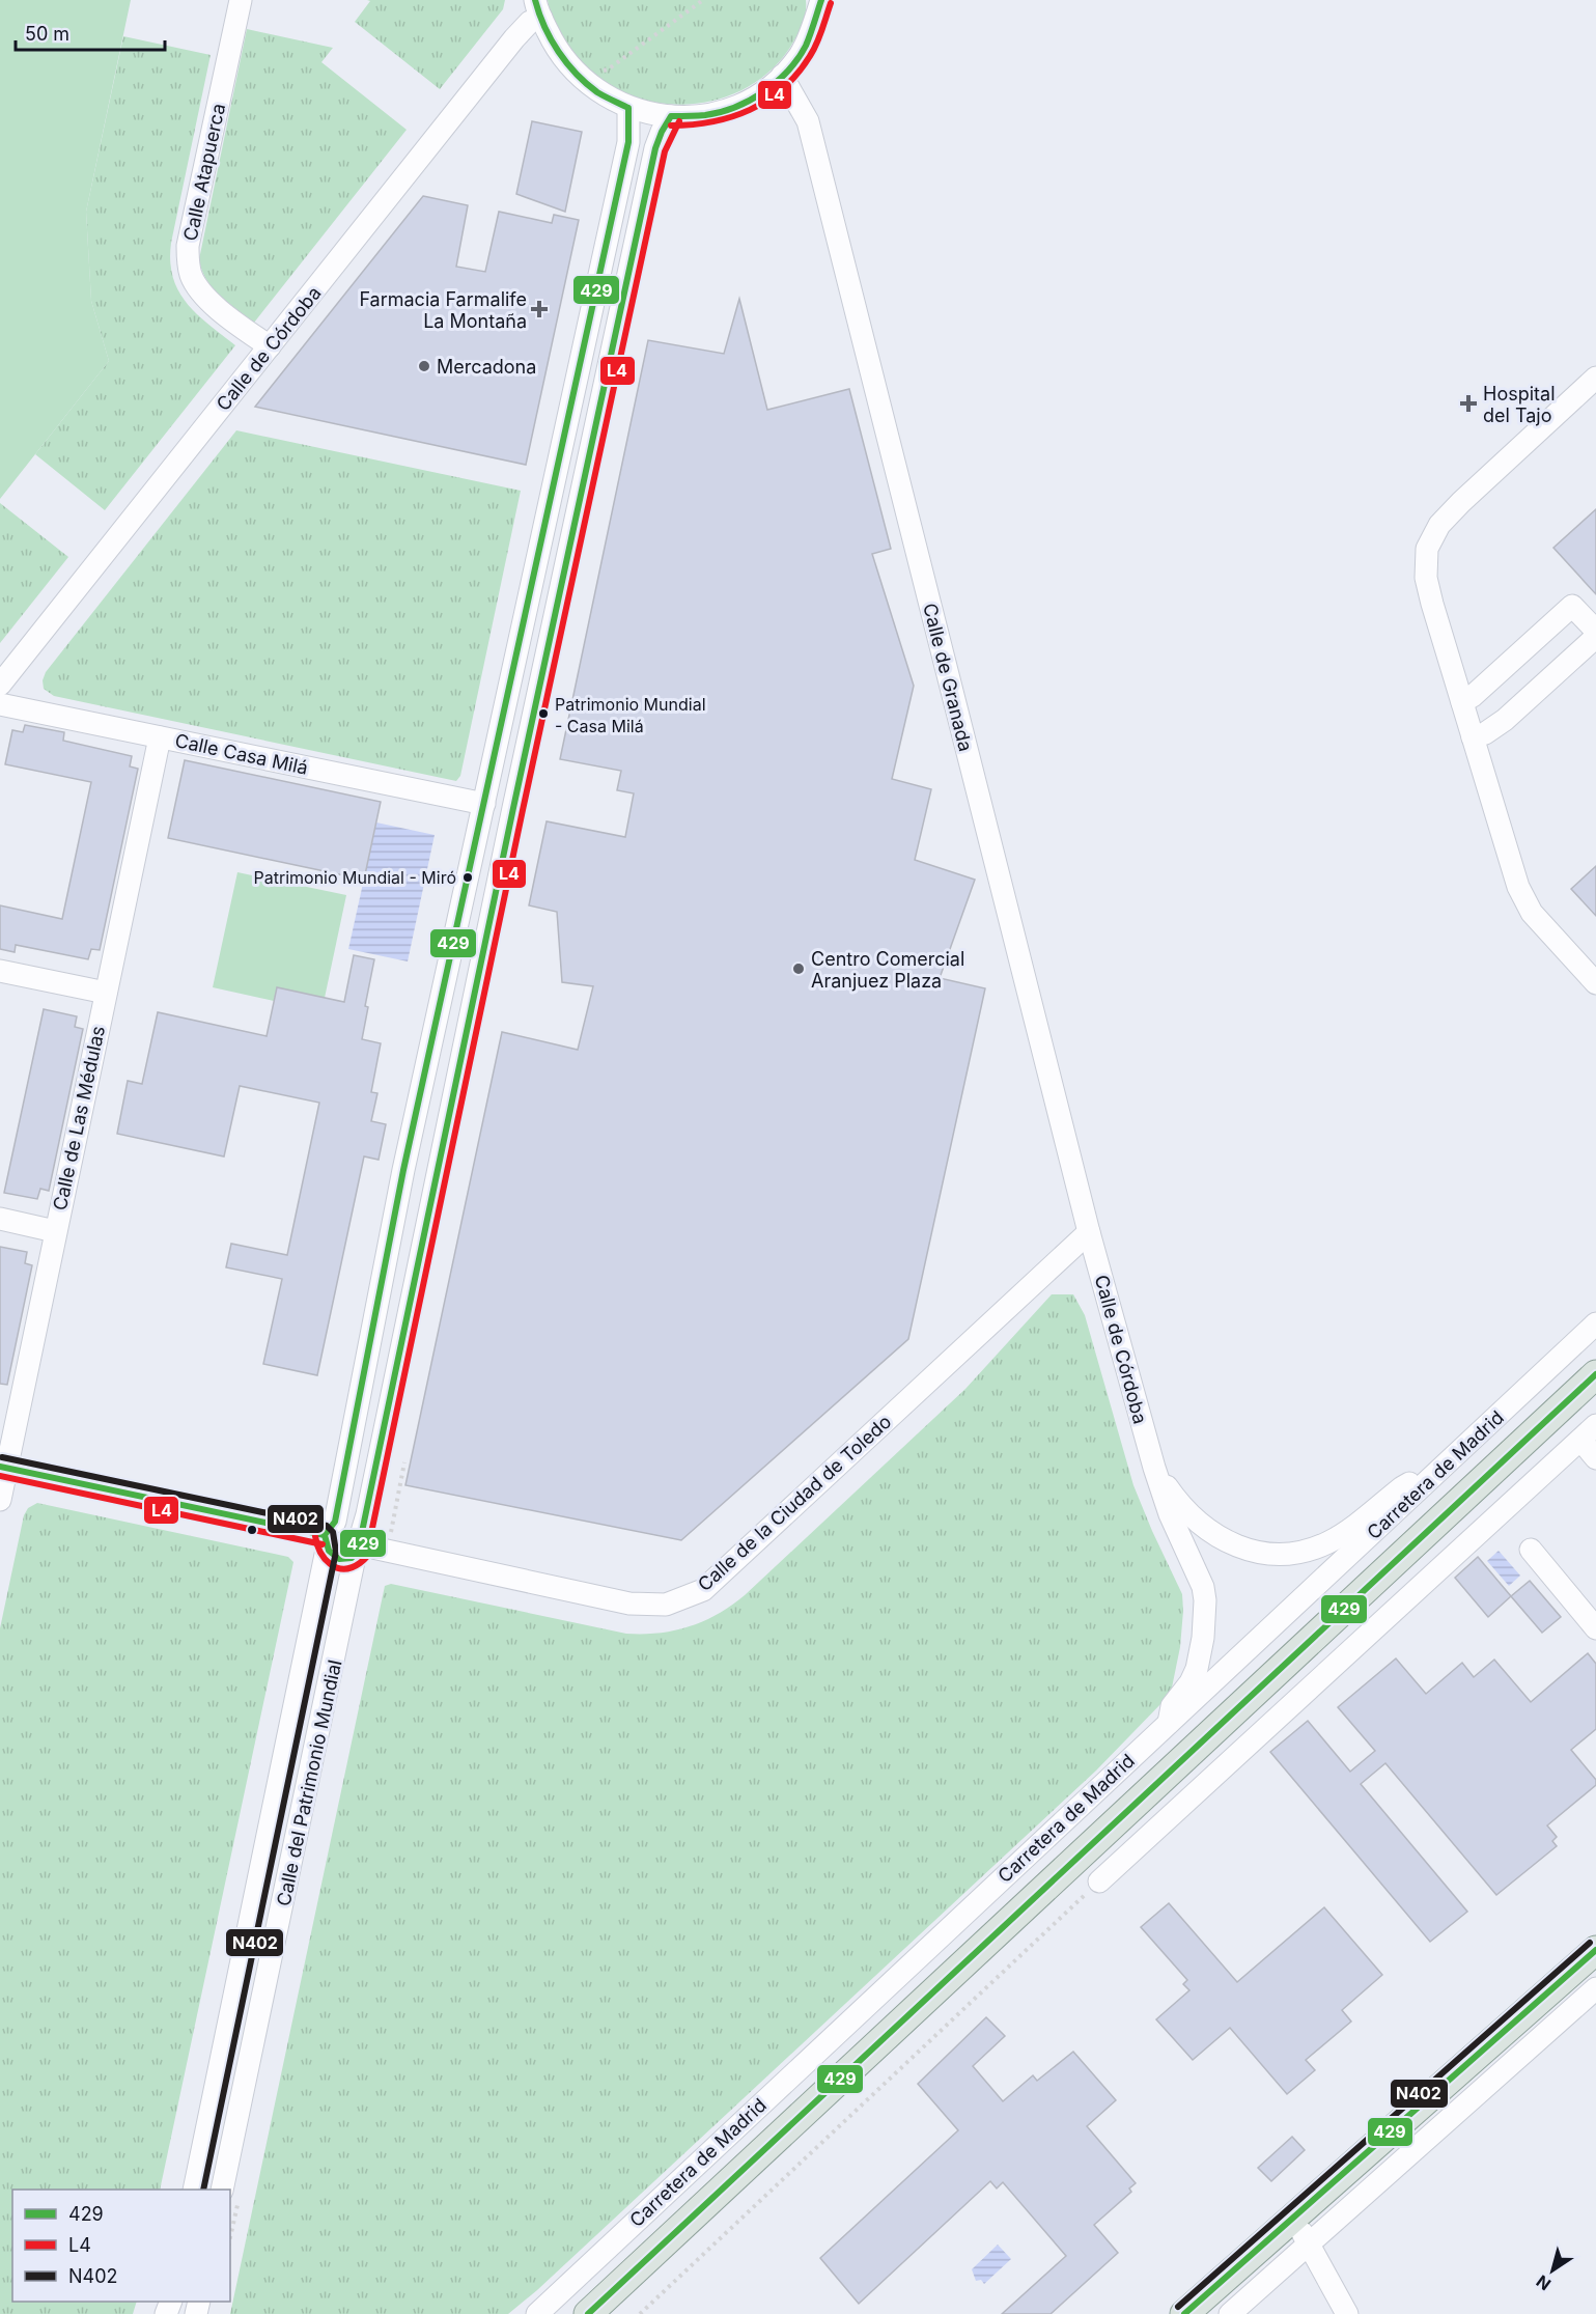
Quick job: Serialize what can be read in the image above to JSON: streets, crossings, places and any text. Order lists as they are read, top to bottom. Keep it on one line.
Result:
{"streets":{"street":["Calle Atapuerca","Calle de Córdoba","Calle de Granada","Calle Casa Milá","Calle de Las Médulas","Carretera de Madrid","Calle de la Ciudad de Toledo","Calle del Patrimonio Mundial"]},"crossings":[["Calle Atapuerca","Calle de Córdoba"],["Calle de Córdoba","Calle de Granada"],["Calle de Córdoba","Carretera de Madrid"],["Calle de Córdoba","Calle de la Ciudad de Toledo"],["Calle de Granada","Calle de la Ciudad de Toledo"],["Calle Casa Milá","Calle de Las Médulas"],["Calle Casa Milá","Calle del Patrimonio Mundial"],["Calle de la Ciudad de Toledo","Calle del Patrimonio Mundial"]],"places":{"health":["Farmacia Farmalife La Montaña","Hospital del Tajo"],"other":["Mercadona","Patrimonio Mundial - Casa Milá","Patrimonio Mundial - Miró","Centro Comercial Aranjuez Plaza"]},"lines":["transit line 429","transit line L4","transit line N402"],"legend":["429","L4","N402"],"scale_bar":"50 m","north":"bottom left"}
